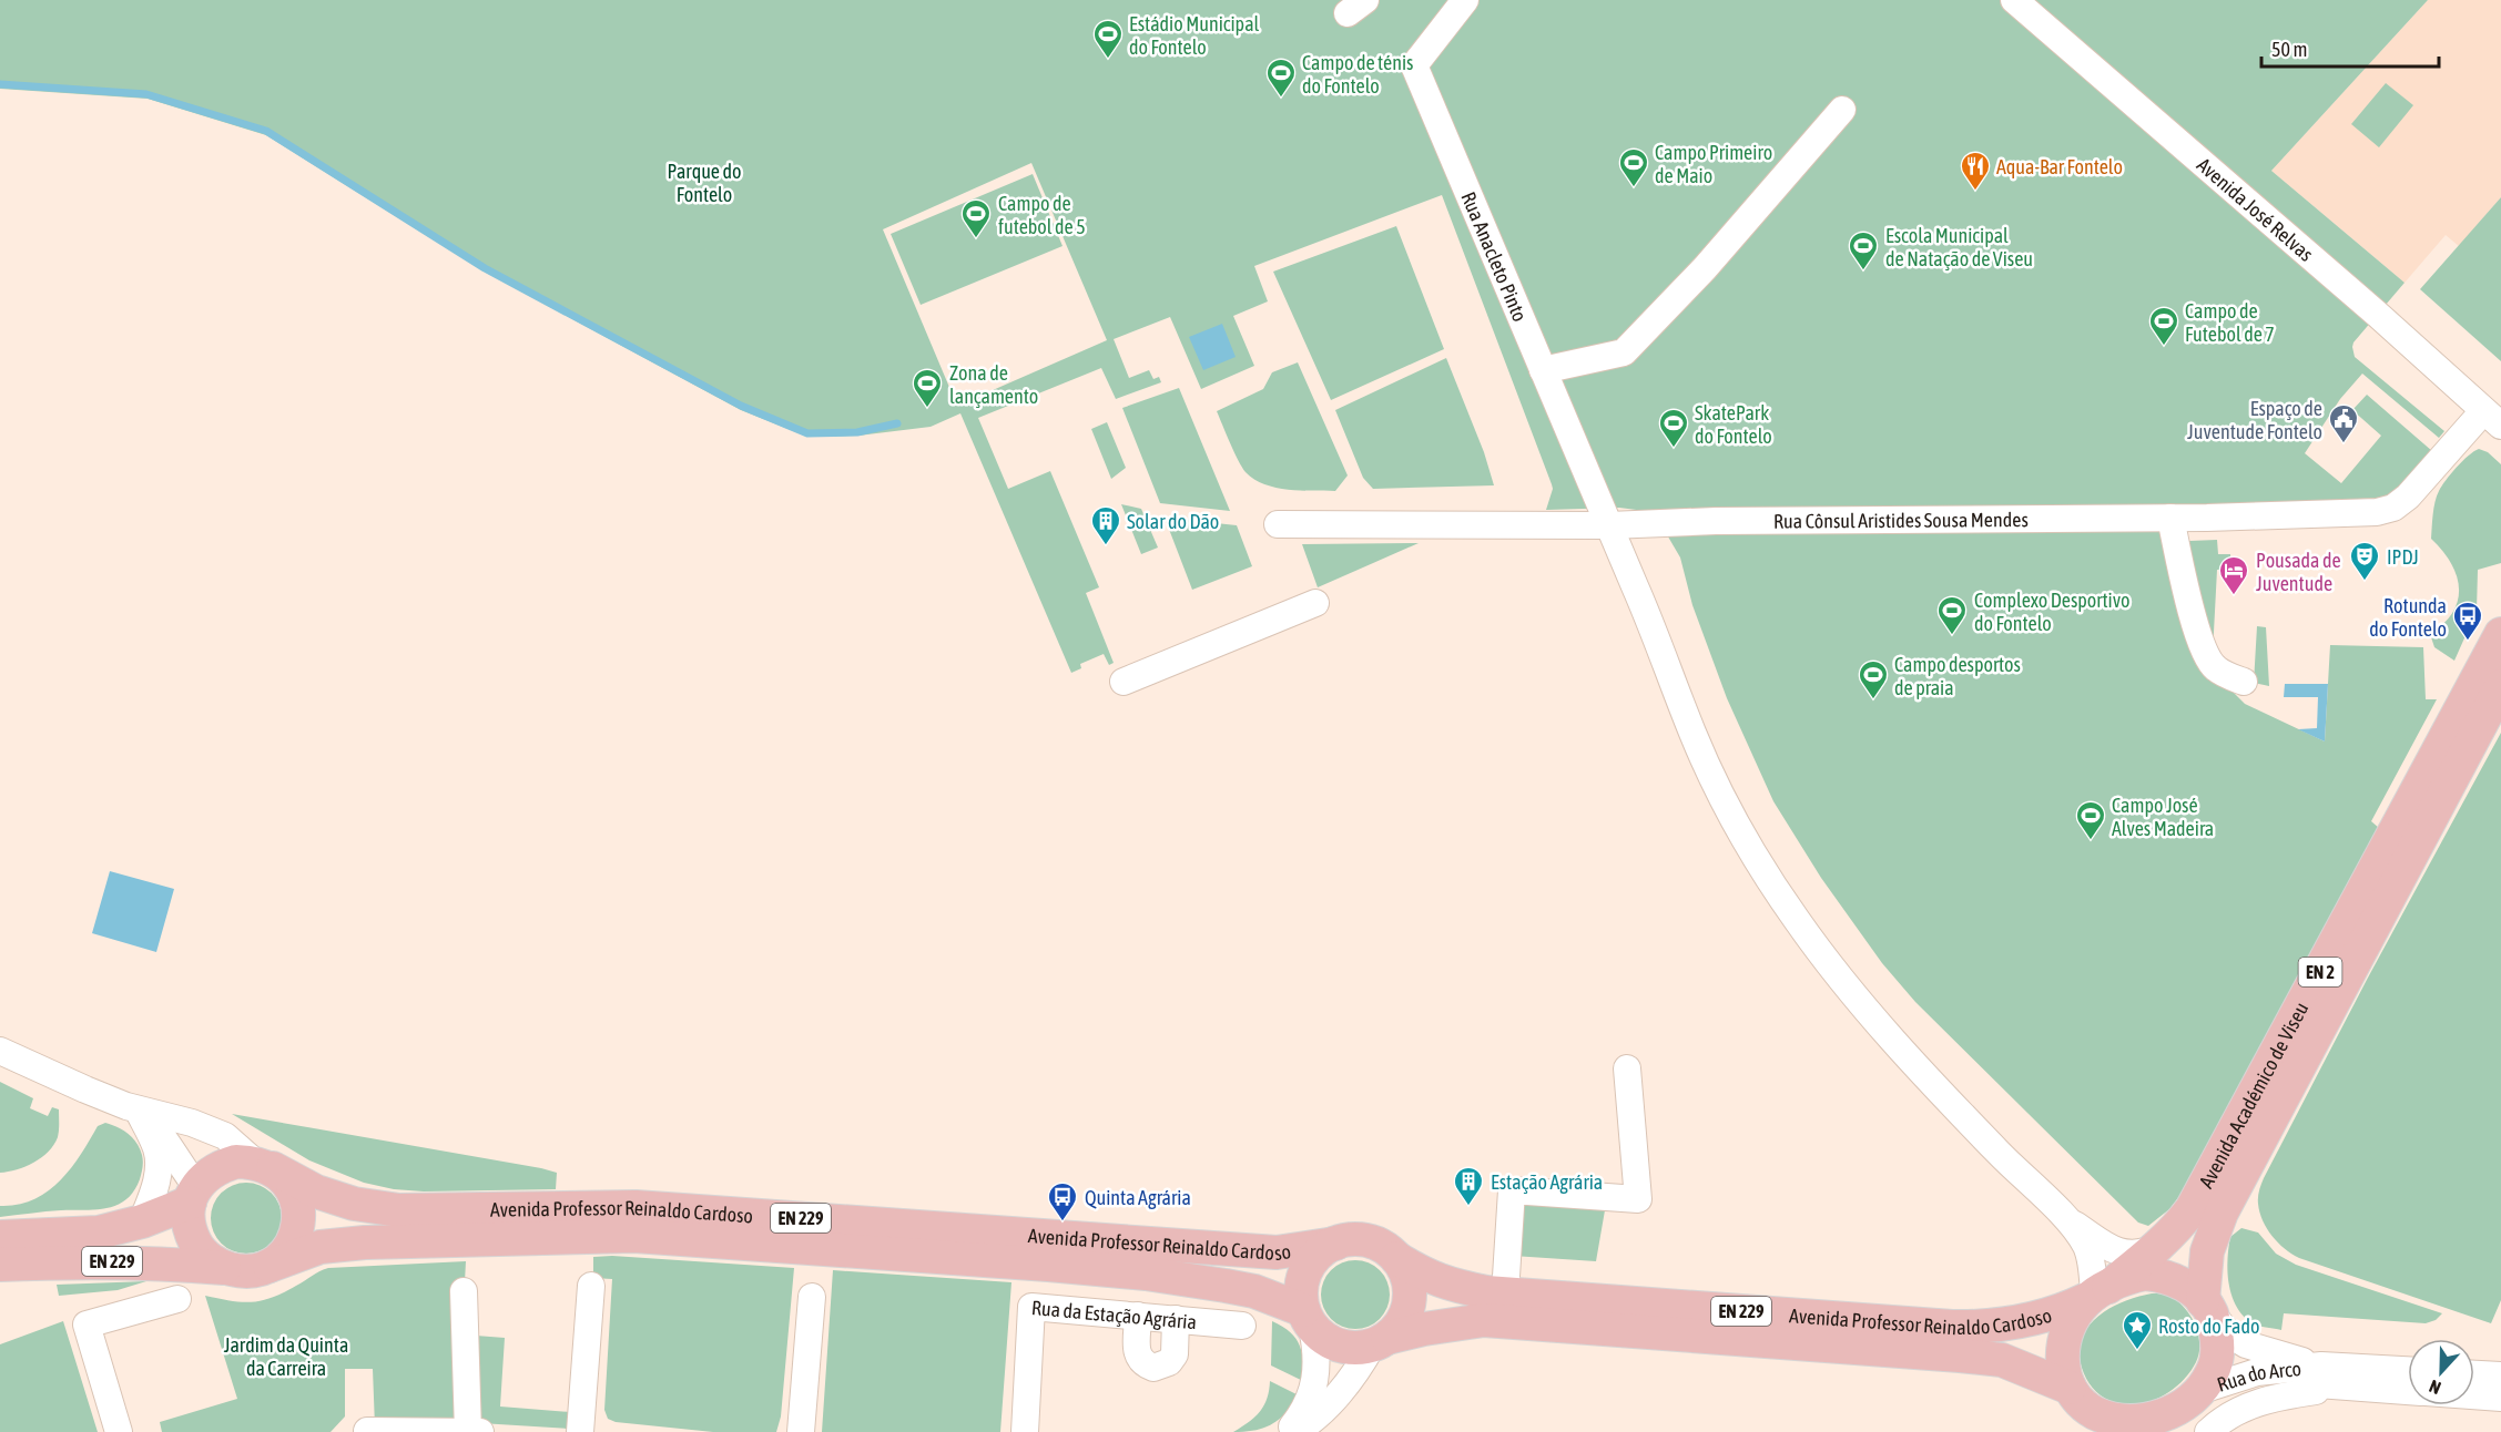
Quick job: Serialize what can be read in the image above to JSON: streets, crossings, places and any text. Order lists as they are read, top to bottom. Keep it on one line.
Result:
{"streets":{"main road":["EN 2","Avenida Académico de Viseu","Avenida Professor Reinaldo Cardoso","EN 229"],"street":["Avenida José Relvas","Rua Anacleto Pinto","Rua Cônsul Aristides Sousa Mendes","Rua da Estação Agrária","Rua do Arco"]},"crossings":[["Avenida José Relvas","Rua Cônsul Aristides Sousa Mendes"],["Rua Anacleto Pinto","Rua Cônsul Aristides Sousa Mendes"],["EN 2","Avenida Académico de Viseu"],["EN 2","Avenida Professor Reinaldo Cardoso"],["EN 2","Rua do Arco"],["Avenida Académico de Viseu","Avenida Professor Reinaldo Cardoso"],["Avenida Académico de Viseu","Rua do Arco"],["Avenida Professor Reinaldo Cardoso","EN 229"],["Avenida Professor Reinaldo Cardoso","Rua do Arco"]],"parks":["Parque do Fontelo","Jardim da Quinta da Carreira"],"places":{"sports":["Estádio Municipal do Fontelo","Campo de ténis do Fontelo","Campo Primeiro de Maio","Campo de futebol de 5","Escola Municipal de Natação de Viseu","Campo de Futebol de 7","Zona de lançamento","SkatePark do Fontelo","Complexo Desportivo do Fontelo","Campo desportos de praia","Campo José Alves Madeira"],"restaurant":["Aqua-Bar Fontelo"],"public building":["Espaço de Juventude Fontelo"],"building":["Solar do Dão","Estação Agrária"],"theatre":["IPDJ"],"hotel":["Pousada de Juventude"],"bus stop":["Rotunda do Fontelo","Quinta Agrária"],"place":["Rosto do Fado"]},"scale_bar":"50 m","north":"bottom"}
